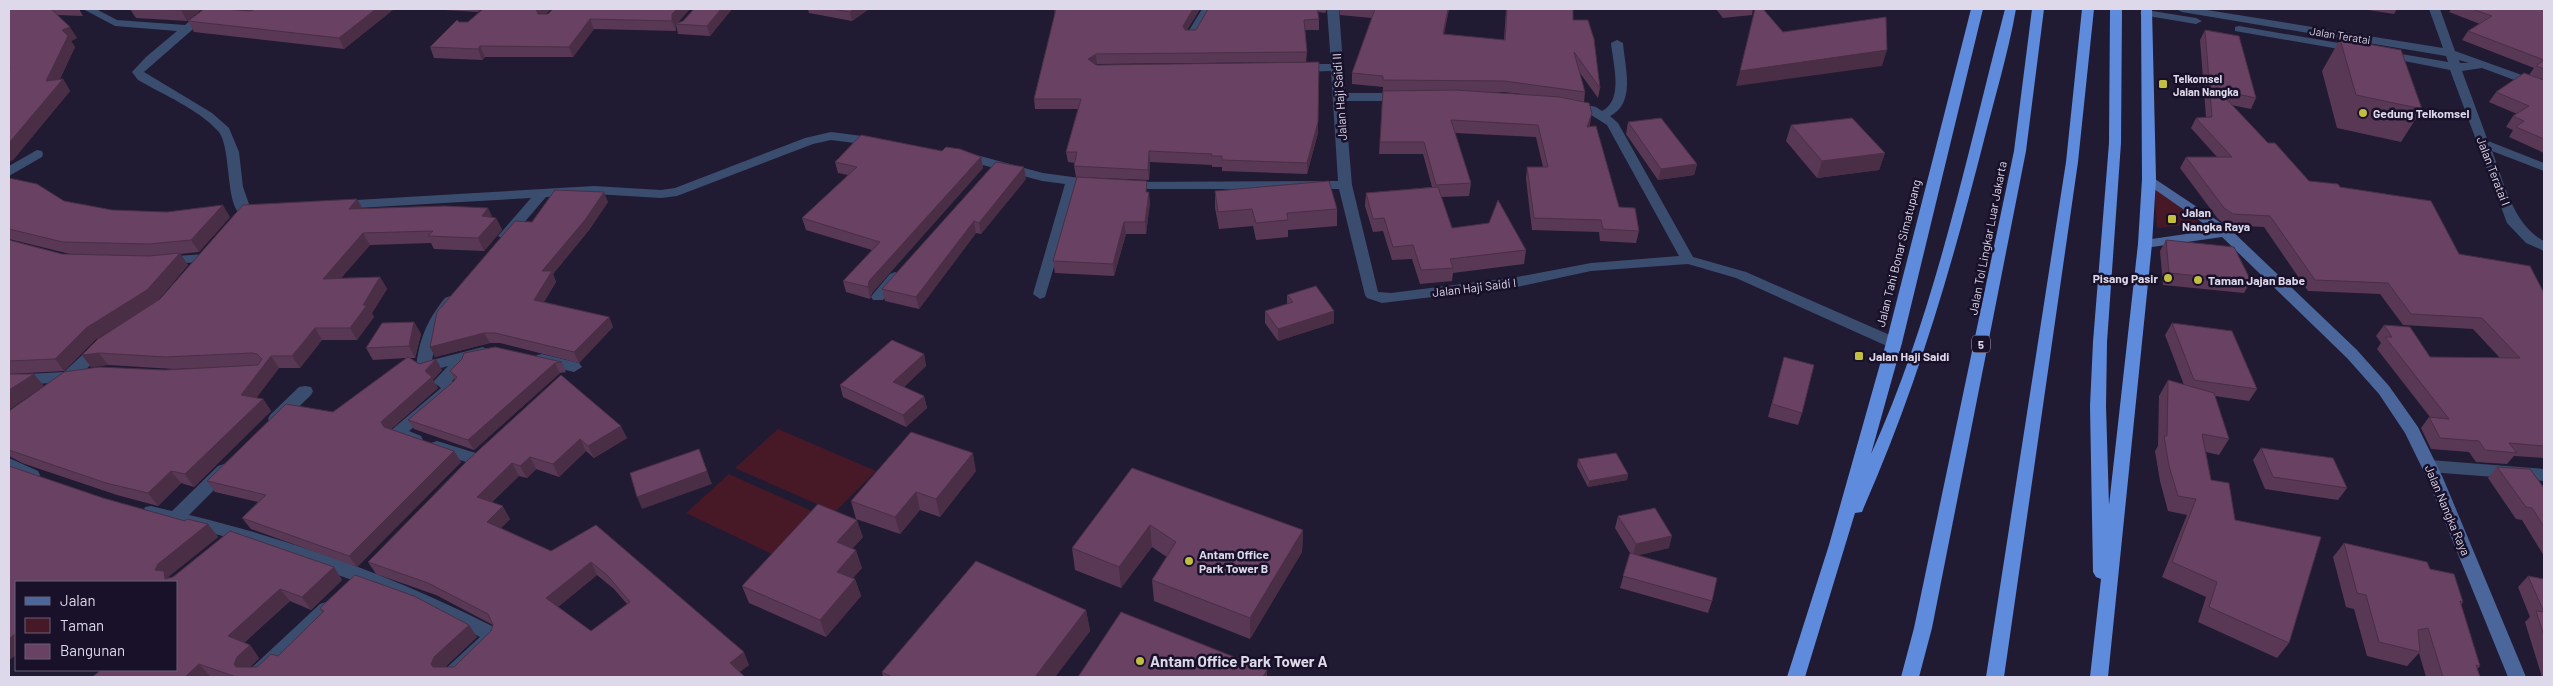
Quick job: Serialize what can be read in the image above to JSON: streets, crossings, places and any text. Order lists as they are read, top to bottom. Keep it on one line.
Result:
{"streets":{"highway":["Jalan Tol Lingkar Luar Jakarta","Jalan Tahi Bonar Simatupang","5"],"street":["Jalan Teratai","Jalan Haji Saidi II","Jalan Teratai I","Jalan Haji Saidi I","Jalan Nangka Raya"]},"crossings":[["Jalan Teratai","Jalan Teratai I"],["Jalan Haji Saidi II","Jalan Haji Saidi I"]],"places":{"transit":["Telkomsel Jalan Nangka","Jalan Nangka Raya","Jalan Haji Saidi"],"other":["Gedung Telkomsel","Pisang Pasir","Taman Jajan Babe","Antam Office Park Tower B","Antam Office Park Tower A"]},"legend":["Jalan","Taman","Bangunan"]}
